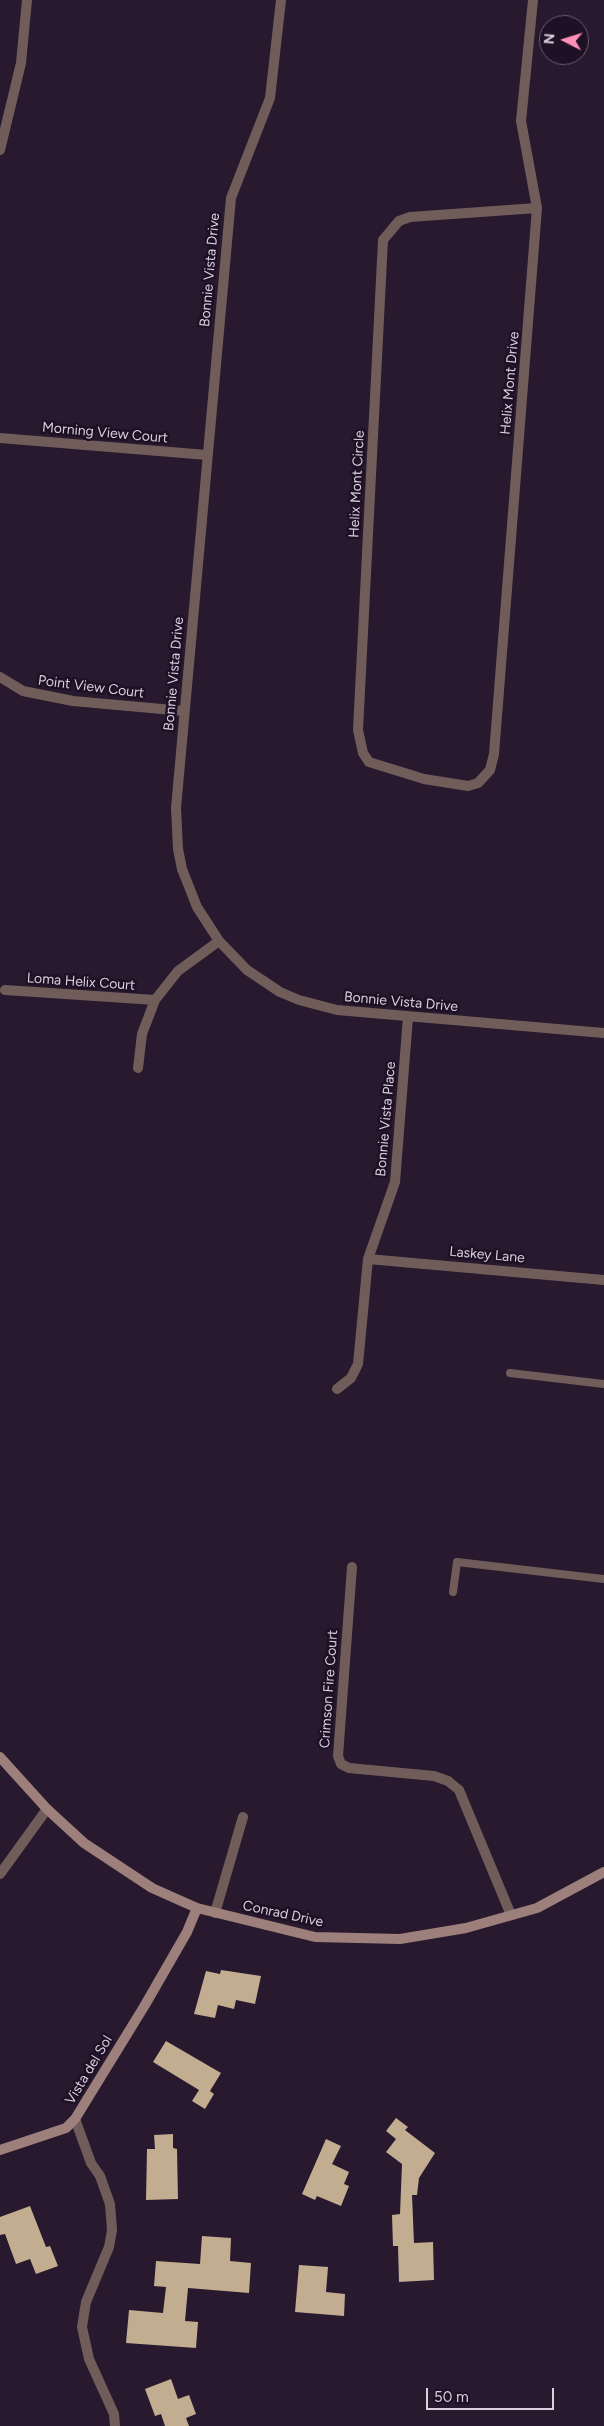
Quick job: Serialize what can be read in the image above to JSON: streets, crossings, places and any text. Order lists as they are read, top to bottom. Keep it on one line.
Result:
{"streets":{"street":["Bonnie Vista Drive","Helix Mont Drive","Morning View Court","Helix Mont Circle","Point View Court","Loma Helix Court","Bonnie Vista Place","Laskey Lane","Crimson Fire Court","Conrad Drive","Vista del Sol"]},"crossings":[["Bonnie Vista Drive","Morning View Court"],["Bonnie Vista Drive","Point View Court"],["Bonnie Vista Drive","Bonnie Vista Place"],["Helix Mont Drive","Helix Mont Circle"],["Bonnie Vista Place","Laskey Lane"],["Crimson Fire Court","Conrad Drive"],["Conrad Drive","Vista del Sol"]],"scale_bar":"50 m","north":"left"}
